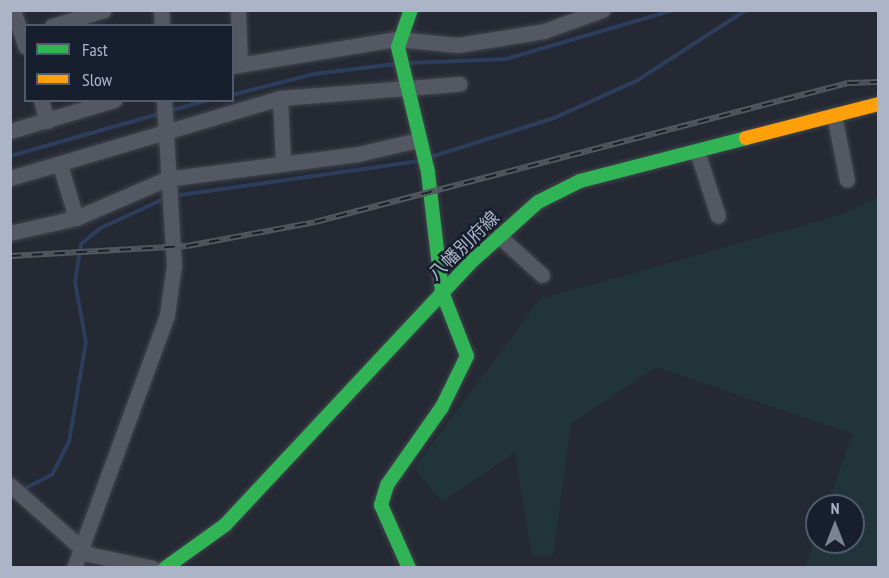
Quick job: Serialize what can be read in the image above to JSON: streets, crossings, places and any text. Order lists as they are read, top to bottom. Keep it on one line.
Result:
{"streets":{"main road":["八幡別府線"]},"legend":["Fast","Slow"],"north":"top"}
